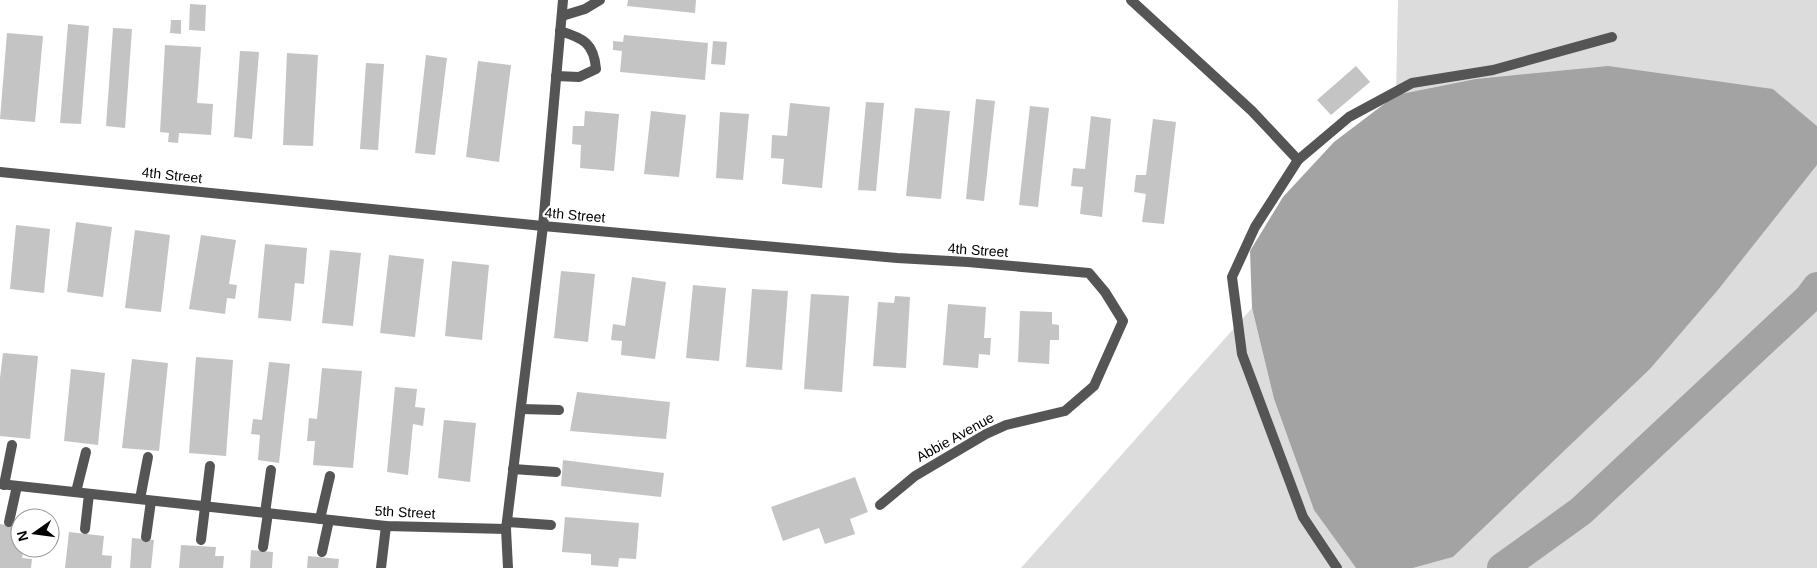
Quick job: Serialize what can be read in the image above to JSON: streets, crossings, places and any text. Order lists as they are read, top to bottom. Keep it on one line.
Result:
{"streets":{"street":["4th Street","Abbie Avenue","5th Street"]},"crossings":[["4th Street","Abbie Avenue"]],"north":"left"}
